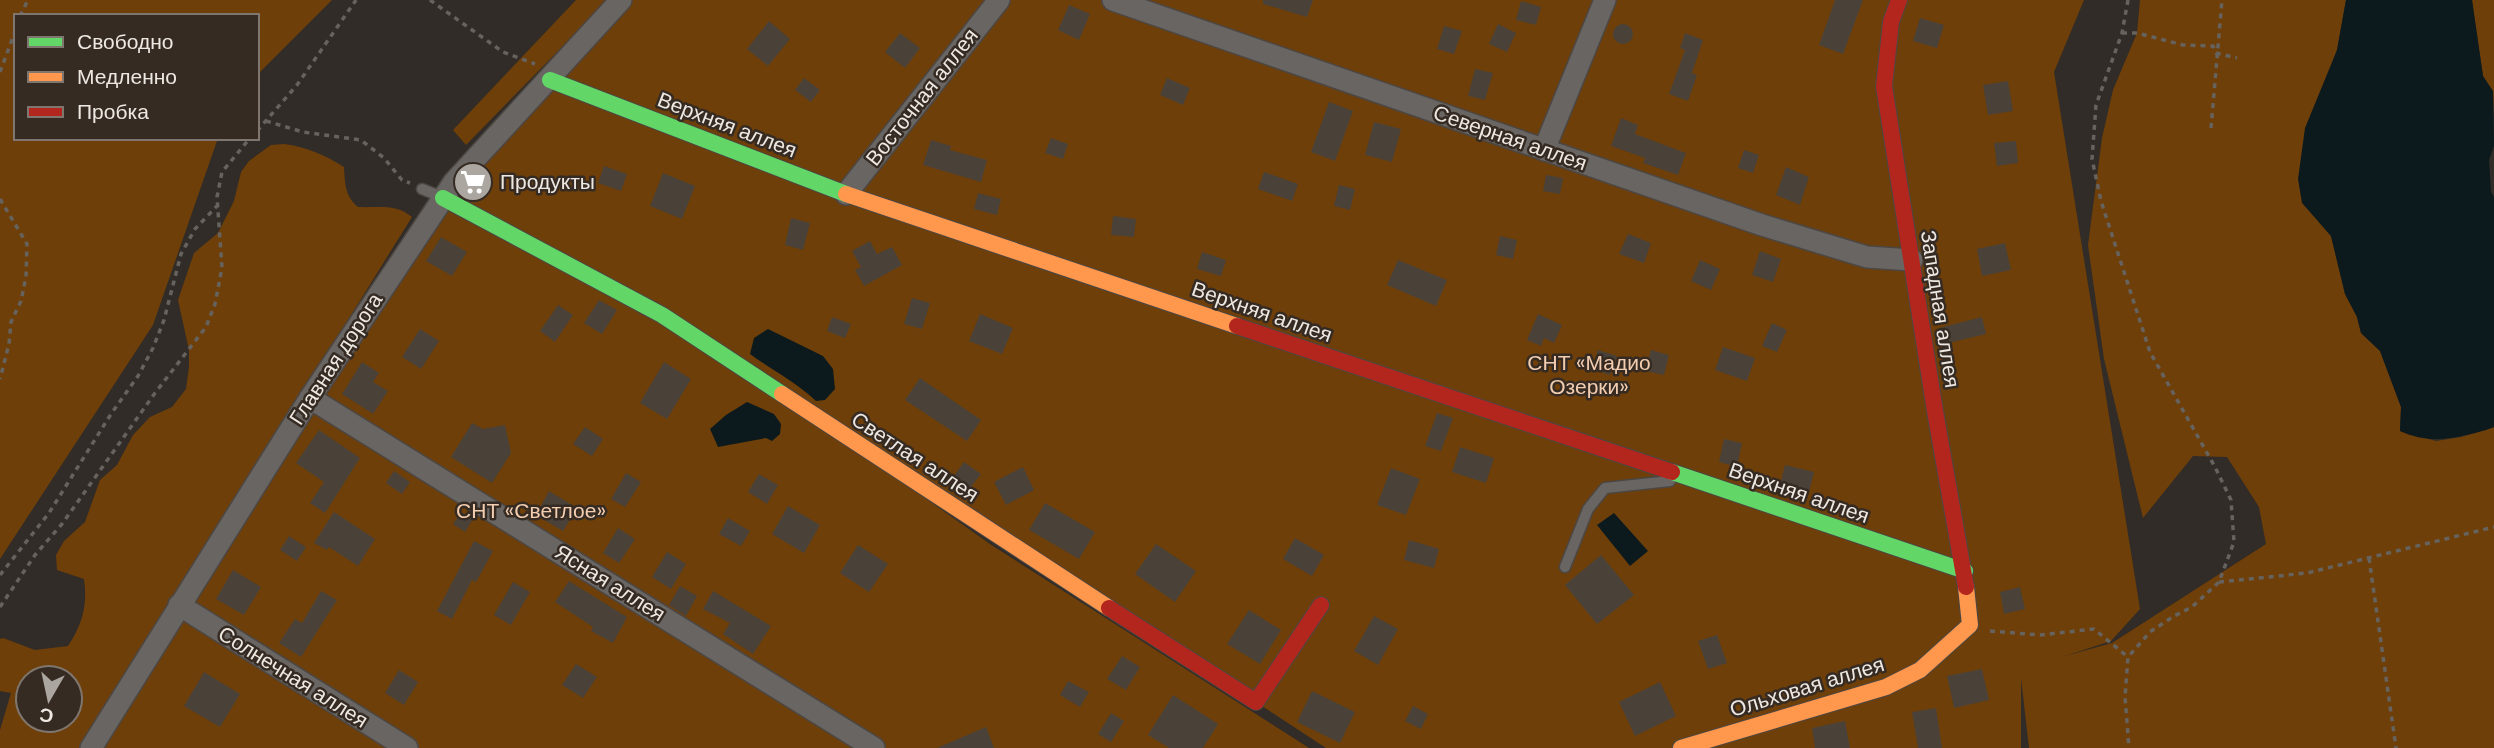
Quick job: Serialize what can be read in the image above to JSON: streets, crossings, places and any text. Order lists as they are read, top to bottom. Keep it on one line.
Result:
{"streets":{"street":["Восточная аллея","Верхняя аллея","Северная аллея","Западная аллея","Главная дорога","Светлая аллея","Ясная аллея","Солнечная аллея","Ольховая аллея"]},"crossings":[["Восточная аллея","Верхняя аллея"],["Верхняя аллея","Западная аллея"],["Верхняя аллея","Главная дорога"],["Северная аллея","Западная аллея"],["Западная аллея","Ольховая аллея"],["Главная дорога","Светлая аллея"],["Главная дорога","Ясная аллея"],["Главная дорога","Солнечная аллея"]],"parks":["СНТ «Мадио Озерки»","СНТ «Светлое»"],"places":{"supermarket":["Продукты"]},"legend":["Свободно","Медленно","Пробка"],"north":"bottom"}
